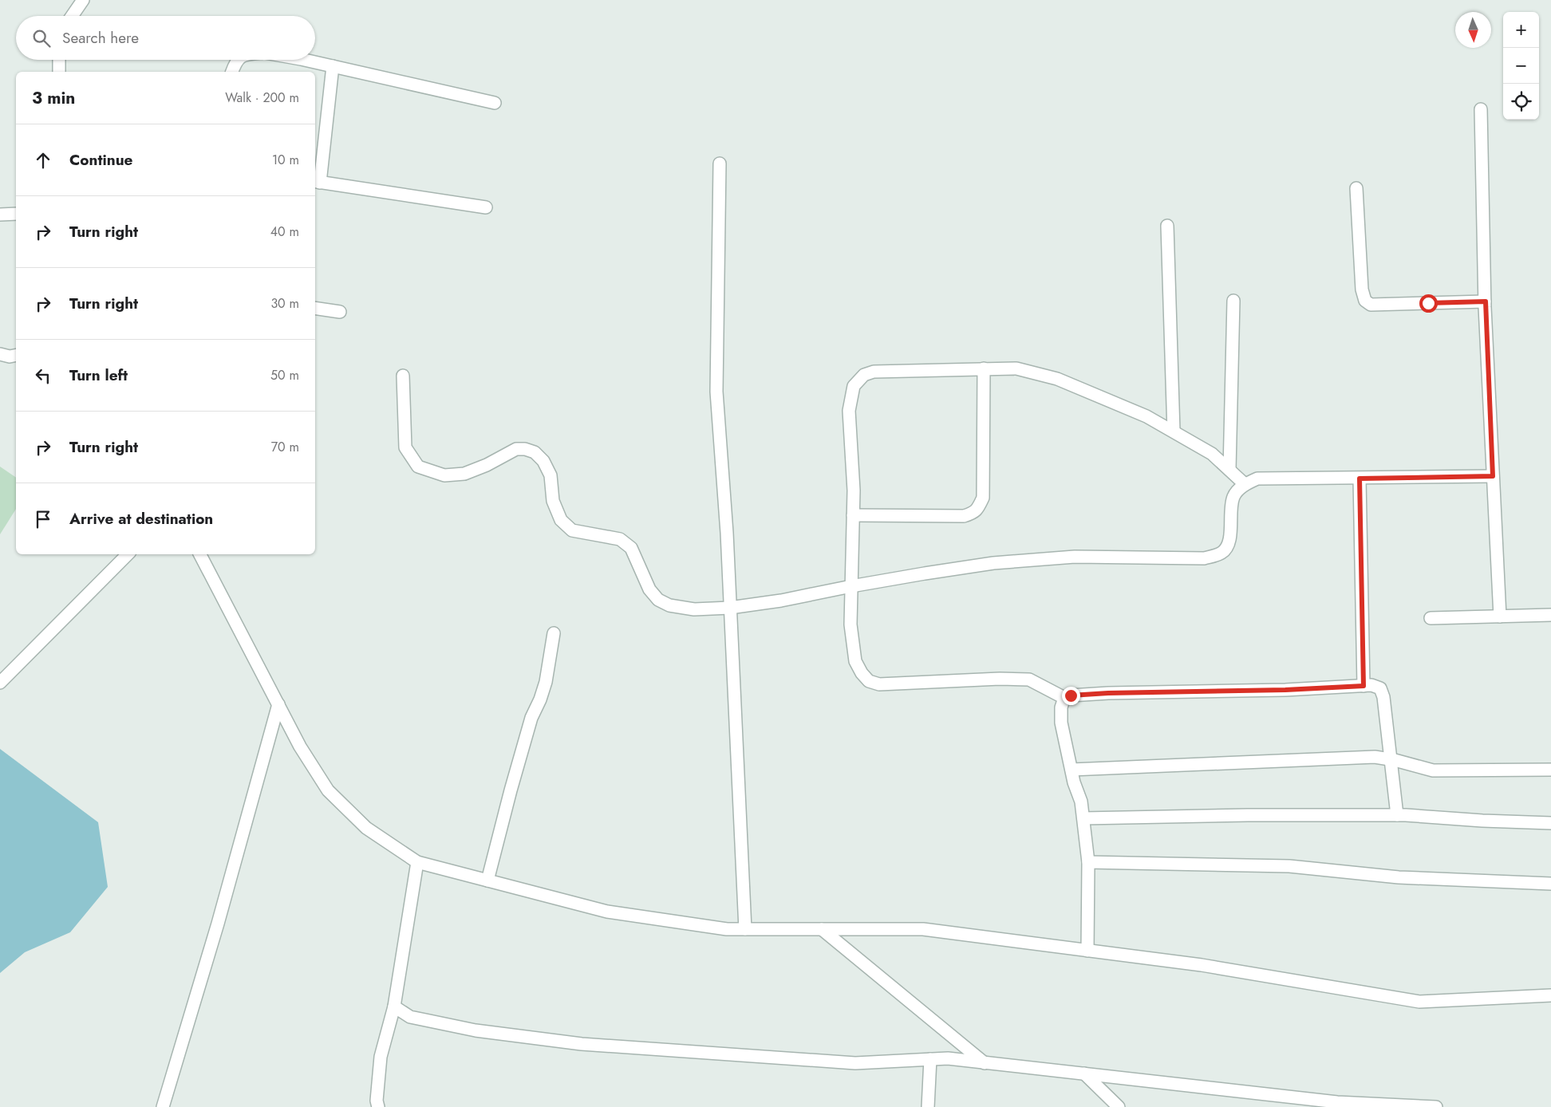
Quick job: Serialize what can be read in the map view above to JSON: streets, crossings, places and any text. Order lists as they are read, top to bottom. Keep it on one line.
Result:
{"north":"bottom","page":{"map_buttons":["+","−"],"search":"Search here","heading":["3 min","Walk · 200 m"],"list":[["Continue","10 m"],["Turn right","40 m"],["Turn right","30 m"],["Turn left","50 m"],["Turn right","70 m"],"Arrive at destination"]}}
